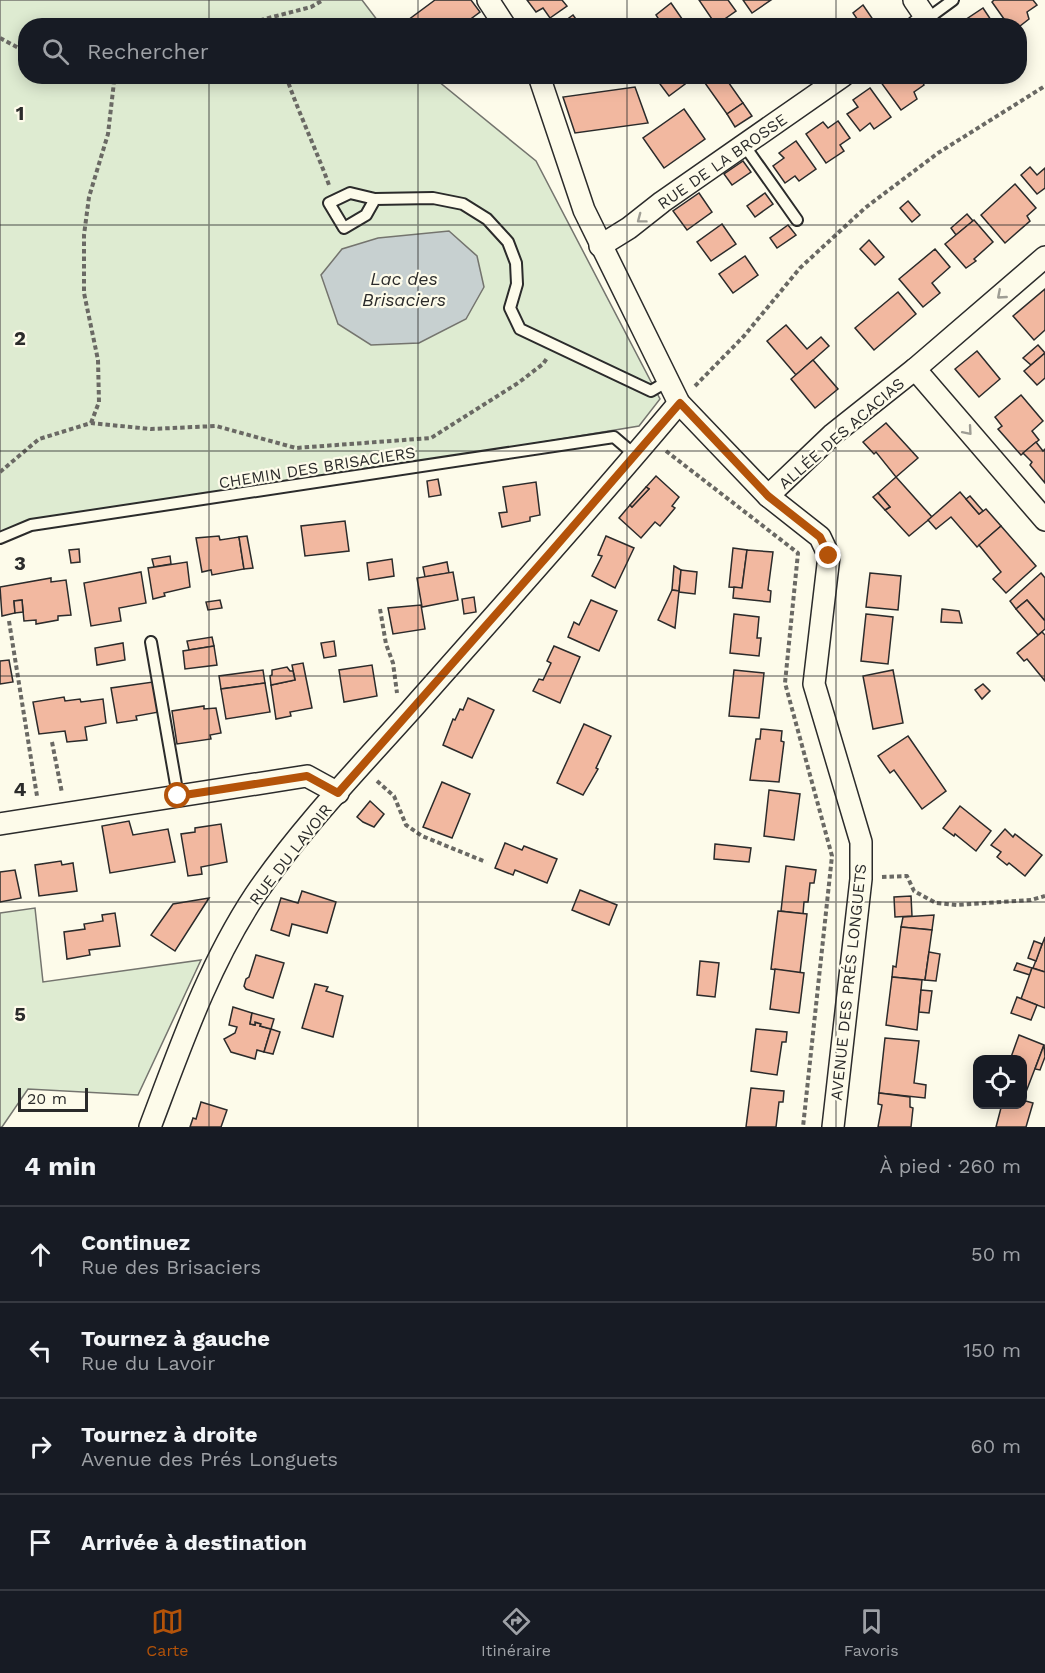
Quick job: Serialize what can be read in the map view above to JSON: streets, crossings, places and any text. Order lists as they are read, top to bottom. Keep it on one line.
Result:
{"streets":{"street":["RUE DE LA BROSSE","ALLÉE DES ACACIAS","RUE DU LAVOIR","AVENUE DES PRÉS LONGUETS"],"lane":["CHEMIN DES BRISACIERS"]},"crossings":[["ALLÉE DES ACACIAS","AVENUE DES PRÉS LONGUETS"],["CHEMIN DES BRISACIERS","RUE DU LAVOIR"],["RUE DU LAVOIR","AVENUE DES PRÉS LONGUETS"]],"one_way":["RUE DE LA BROSSE"],"water":["Lac des Brisaciers"],"scale_bar":"20 m","page":{"search":"Rechercher","scale":"20 m","heading":["4 min","À pied · 260 m"],"list":[["Continuez","Rue des Brisaciers","50 m"],["Tournez à gauche","Rue du Lavoir","150 m"],["Tournez à droite","Avenue des Prés Longuets","60 m"],"Arrivée à destination"],"nav":["Carte","Itinéraire","Favoris"]},"grid":{"rows":["1","2","3","4","5"]}}
